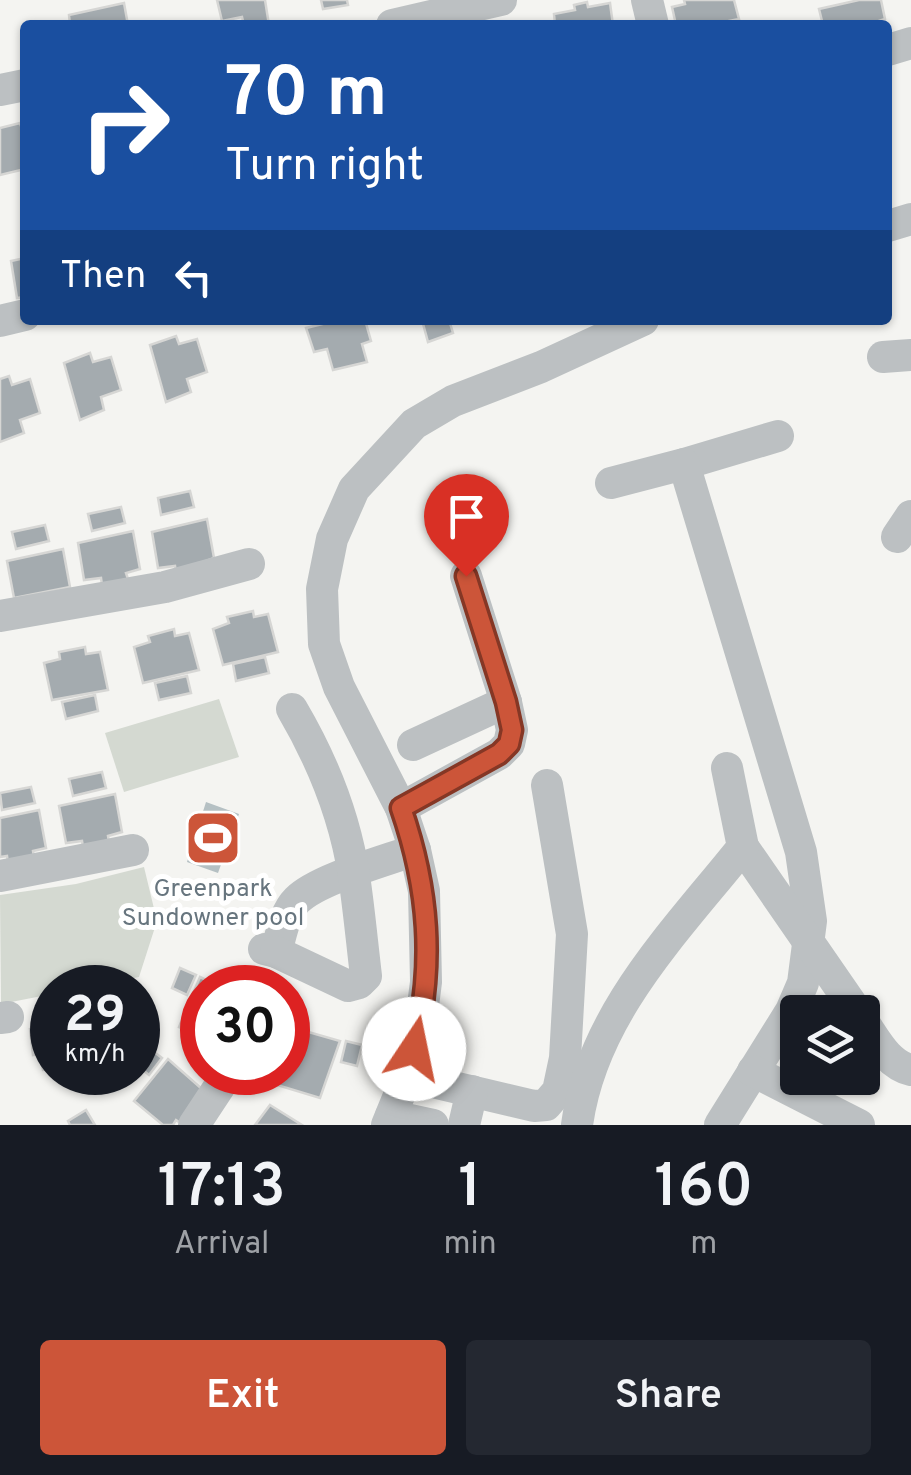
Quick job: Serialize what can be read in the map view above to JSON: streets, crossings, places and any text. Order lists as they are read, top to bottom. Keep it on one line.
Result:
{"places":{"sports":["Greenpark Sundowner pool"]},"page":{"turn":["70 m","Turn right"],"then":"Then","speed":"29 km/h","limit":"30","eta":["17:13","Arrival","1","min","160","m"],"buttons":["Exit","Share"]}}
